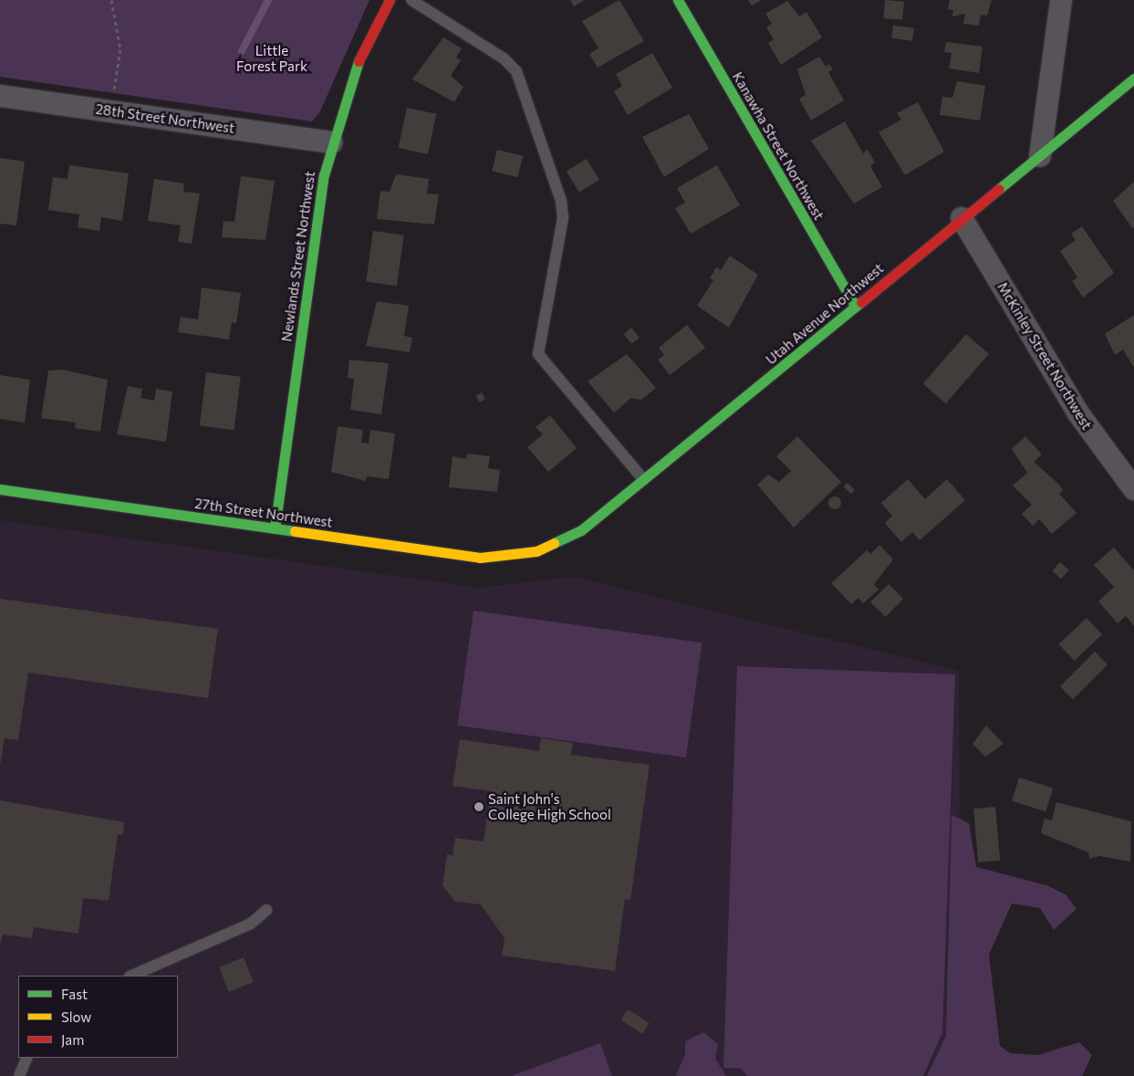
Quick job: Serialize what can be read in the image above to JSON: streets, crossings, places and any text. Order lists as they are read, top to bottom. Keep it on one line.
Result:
{"streets":{"street":["28th Street Northwest","Kanawha Street Northwest","Newlands Street Northwest","Utah Avenue Northwest","McKinley Street Northwest","27th Street Northwest"]},"crossings":[["28th Street Northwest","Newlands Street Northwest"],["Kanawha Street Northwest","Utah Avenue Northwest"],["Newlands Street Northwest","27th Street Northwest"],["Utah Avenue Northwest","McKinley Street Northwest"],["Utah Avenue Northwest","27th Street Northwest"]],"parks":["Little Forest Park"],"places":["Saint John's College High School"],"legend":["Fast","Slow","Jam"]}
